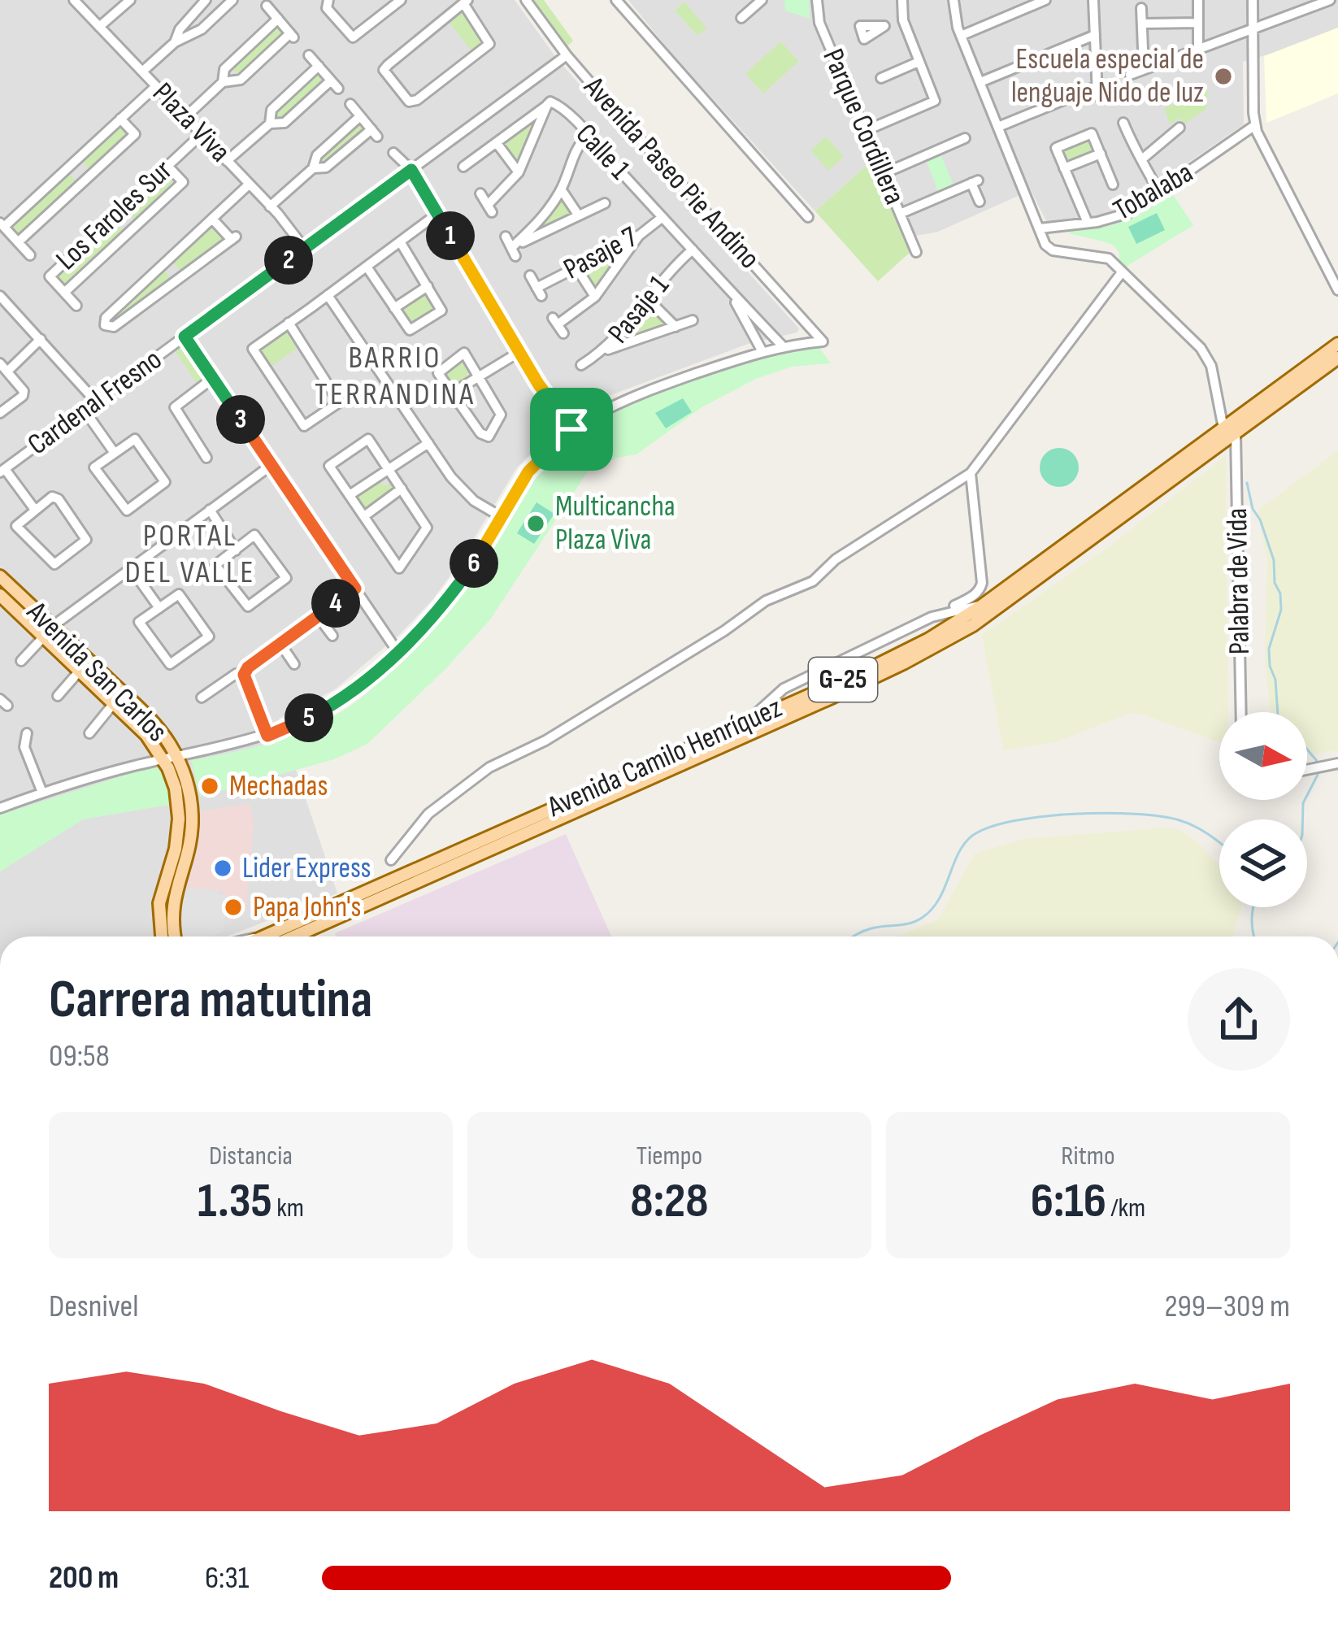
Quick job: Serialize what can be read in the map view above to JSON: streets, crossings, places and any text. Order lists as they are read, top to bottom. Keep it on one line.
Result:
{"streets":{"main road":["Avenida San Carlos","G-25","Avenida Camilo Henríquez"],"street":["Plaza Viva","Parque Cordillera","Calle 1","Avenida Paseo Pie Andino","Tobalaba","Los Faroles Sur","Pasaje 7","Pasaje 1","Cardenal Fresno","Palabra de Vida"]},"crossings":[["Plaza Viva","Los Faroles Sur"],["Plaza Viva","Cardenal Fresno"],["Calle 1","Avenida Paseo Pie Andino"],["Calle 1","Pasaje 7"],["Calle 1","Pasaje 1"],["Avenida Paseo Pie Andino","Cardenal Fresno"],["Palabra de Vida","Avenida Camilo Henríquez"]],"districts":["BARRIO TERRANDINA","PORTAL DEL VALLE"],"places":["Escuela especial de lenguaje Nido de luz","Multicancha Plaza Viva","Mechadas","Lider Express","Papa John's"],"north":"right","page":{"pins":["1","2","3","6","4","5"],"heading":["Carrera matutina","09:58"],"stats":[["Distancia","1.35 km"],["Tiempo","8:28"],["Ritmo","6:16 /km"]],"chart":["Desnivel","299–309 m"],"list":[{"name":"200 m","note":"6:31"}]}}
